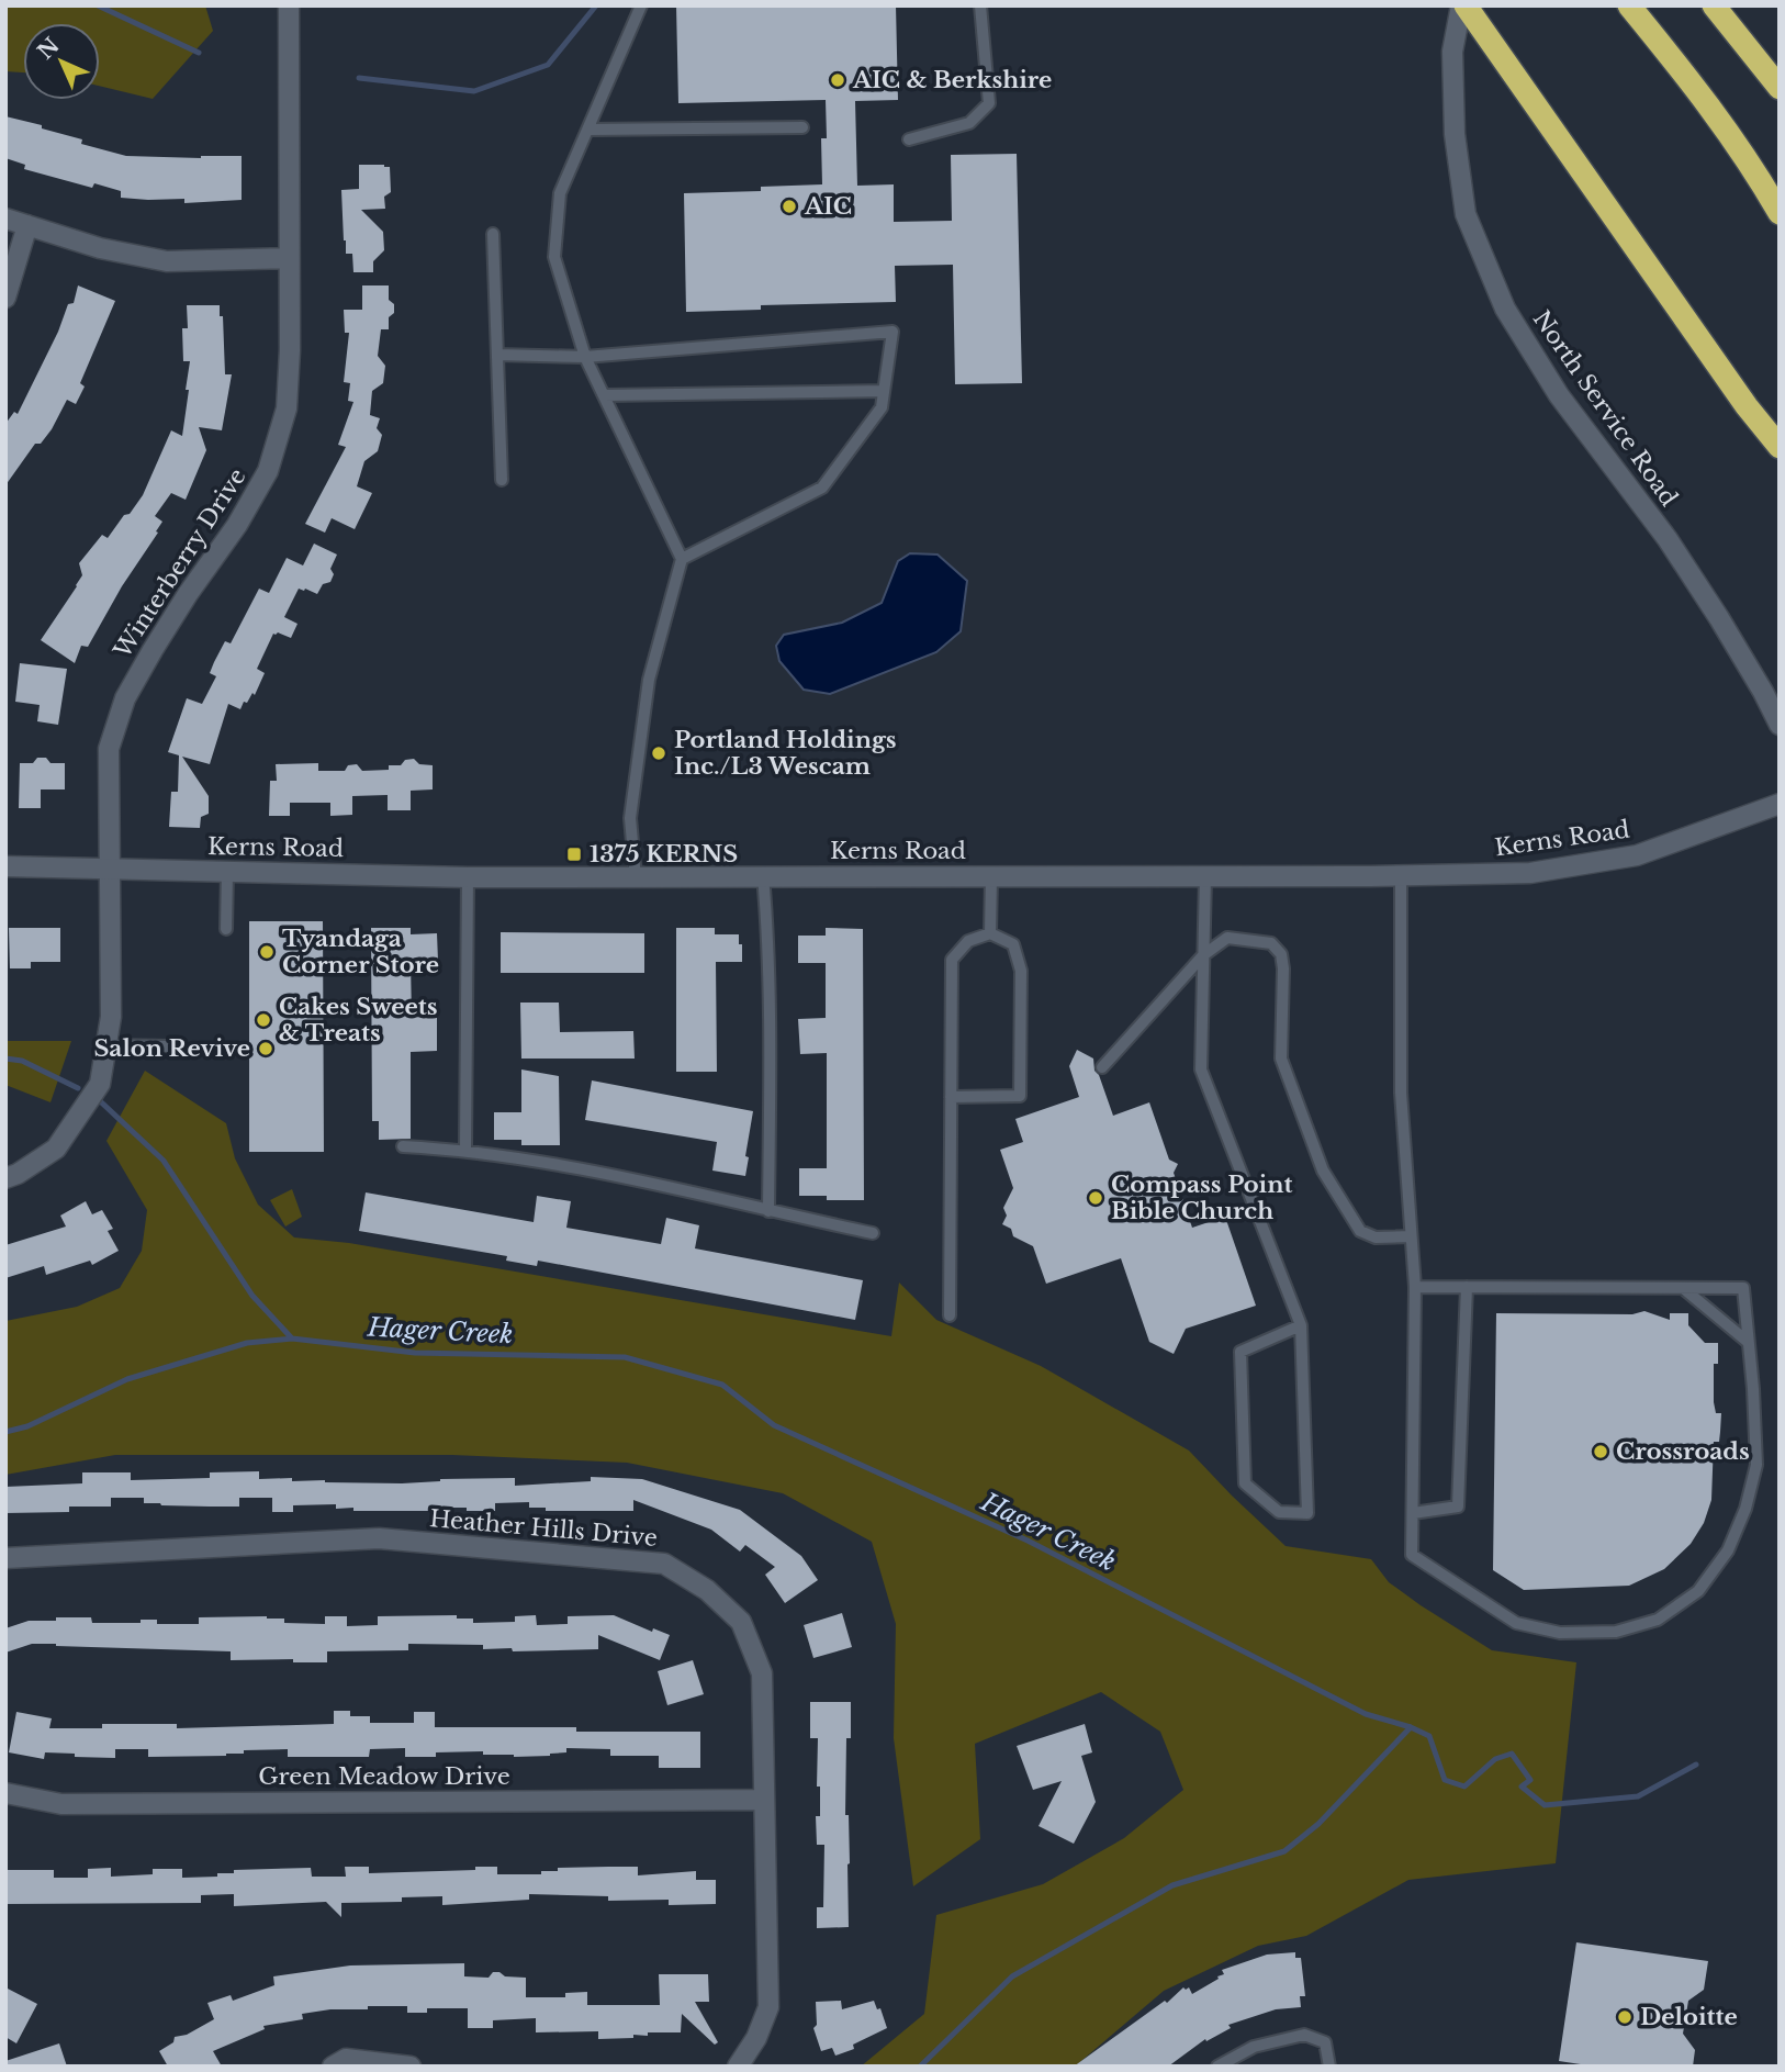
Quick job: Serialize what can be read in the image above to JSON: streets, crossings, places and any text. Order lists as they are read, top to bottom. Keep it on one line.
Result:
{"streets":{"street":["North Service Road","Winterberry Drive","Kerns Road","Heather Hills Drive","Green Meadow Drive"]},"crossings":[["Winterberry Drive","Kerns Road"],["Heather Hills Drive","Green Meadow Drive"]],"water":["Hager Creek"],"places":{"other":["AIC & Berkshire","AIC","Portland Holdings Inc./L3 Wescam","Tyandaga Corner Store","Cakes Sweets & Treats","Salon Revive","Compass Point Bible Church","Crossroads","Deloitte"],"transit":["1375 KERNS"]},"north":"top left"}
